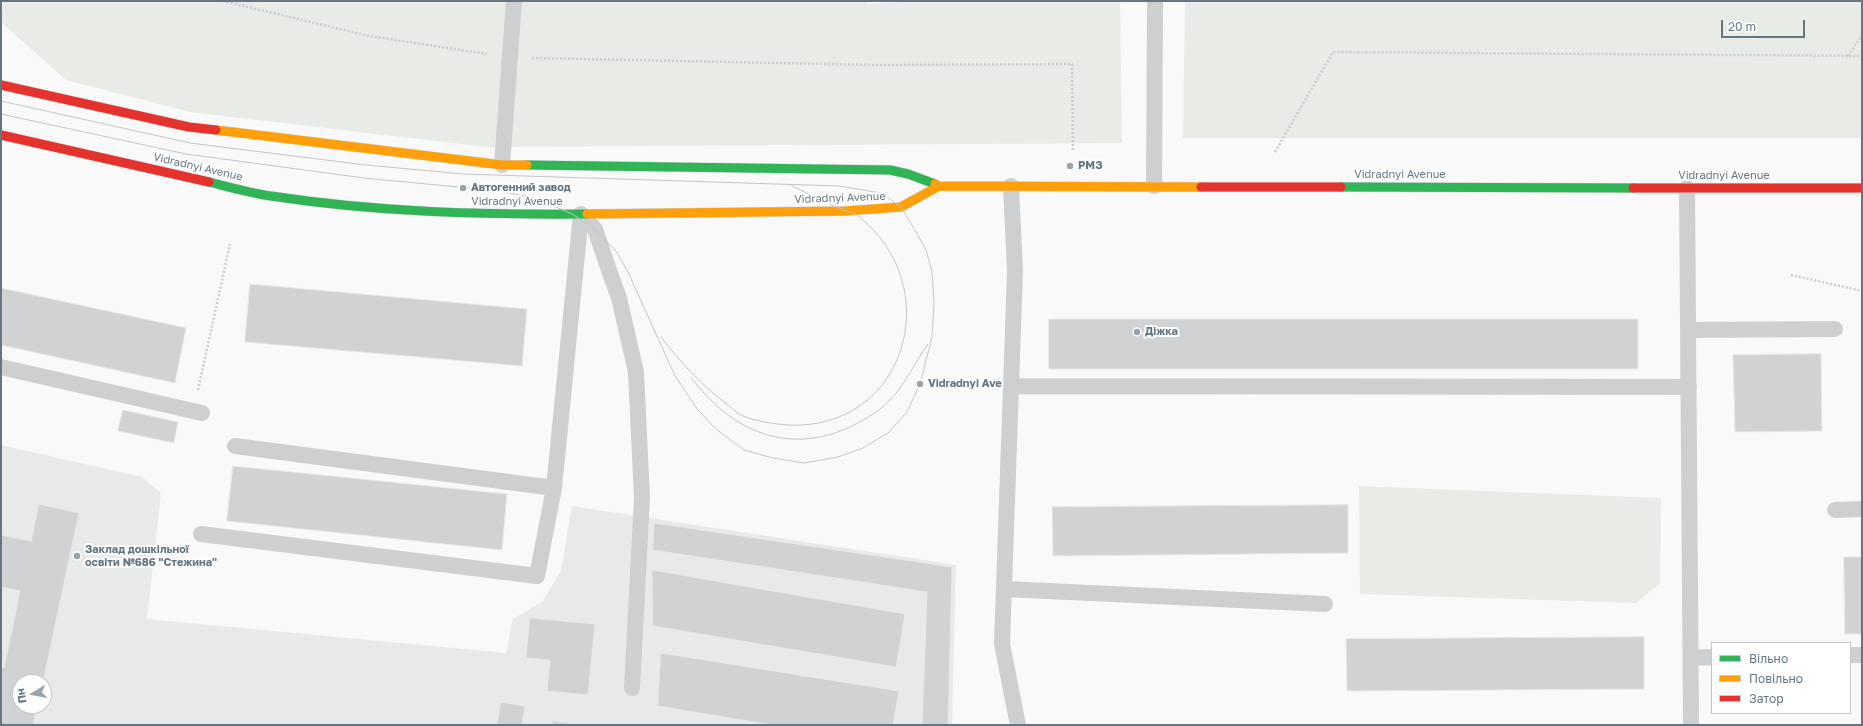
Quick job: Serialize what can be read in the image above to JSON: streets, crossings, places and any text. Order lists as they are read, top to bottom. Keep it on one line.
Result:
{"streets":{"main road":["Vidradnyi Avenue"]},"places":["РМЗ","Автогенний завод","Діжка","Vidradnyi Ave","Заклад дошкільної освіти №686 \"Стежина\""],"legend":["Вільно","Повільно","Затор"],"scale_bar":"20 m","north":"left"}
